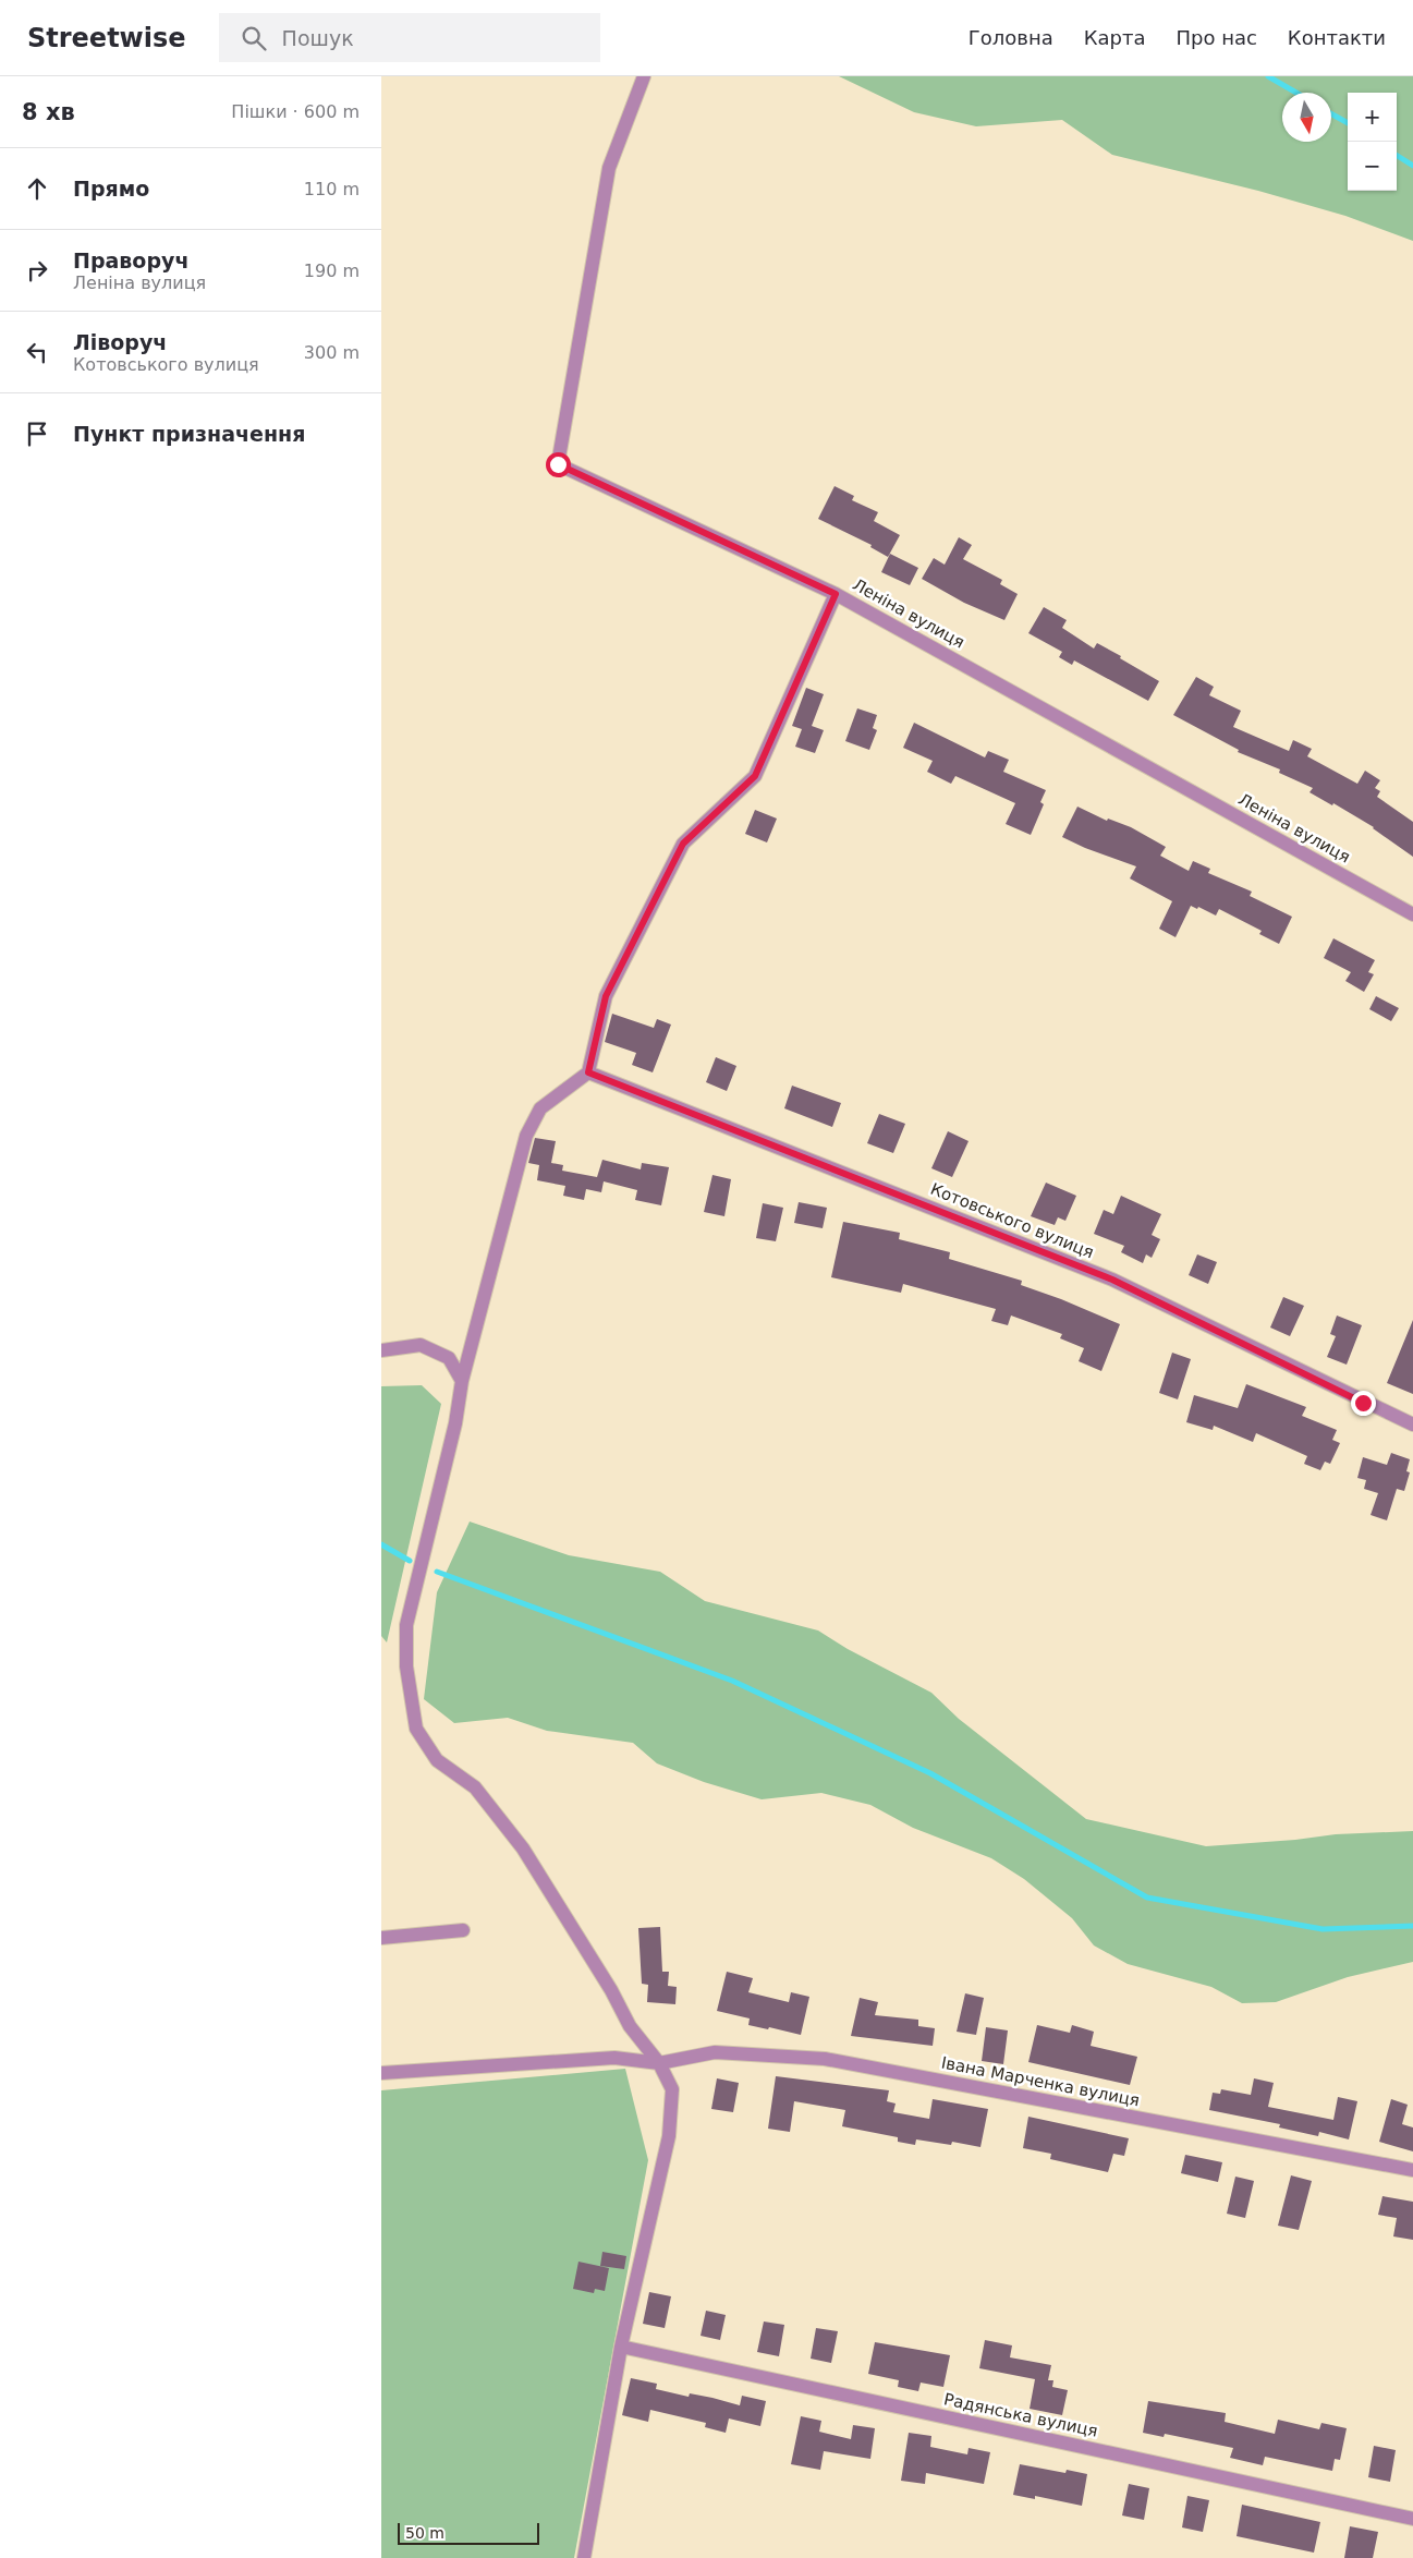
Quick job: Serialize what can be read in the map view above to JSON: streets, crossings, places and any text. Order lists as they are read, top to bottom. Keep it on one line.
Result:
{"streets":{"street":["Леніна вулиця","Котовського вулиця","Івана Марченка вулиця","Радянська вулиця"]},"crossings":[["Леніна вулиця","Котовського вулиця"]],"scale_bar":"50 m","north":"bottom","page":{"header":"Streetwise","search":"Пошук","nav":["Головна","Карта","Про нас","Контакти"],"heading":["8 хв","Пішки · 600 m"],"map_buttons":["+","−"],"list":[["Прямо","110 m"],["Праворуч","Леніна вулиця","190 m"],["Ліворуч","Котовського вулиця","300 m"],"Пункт призначення"],"scale":"50 m"}}
